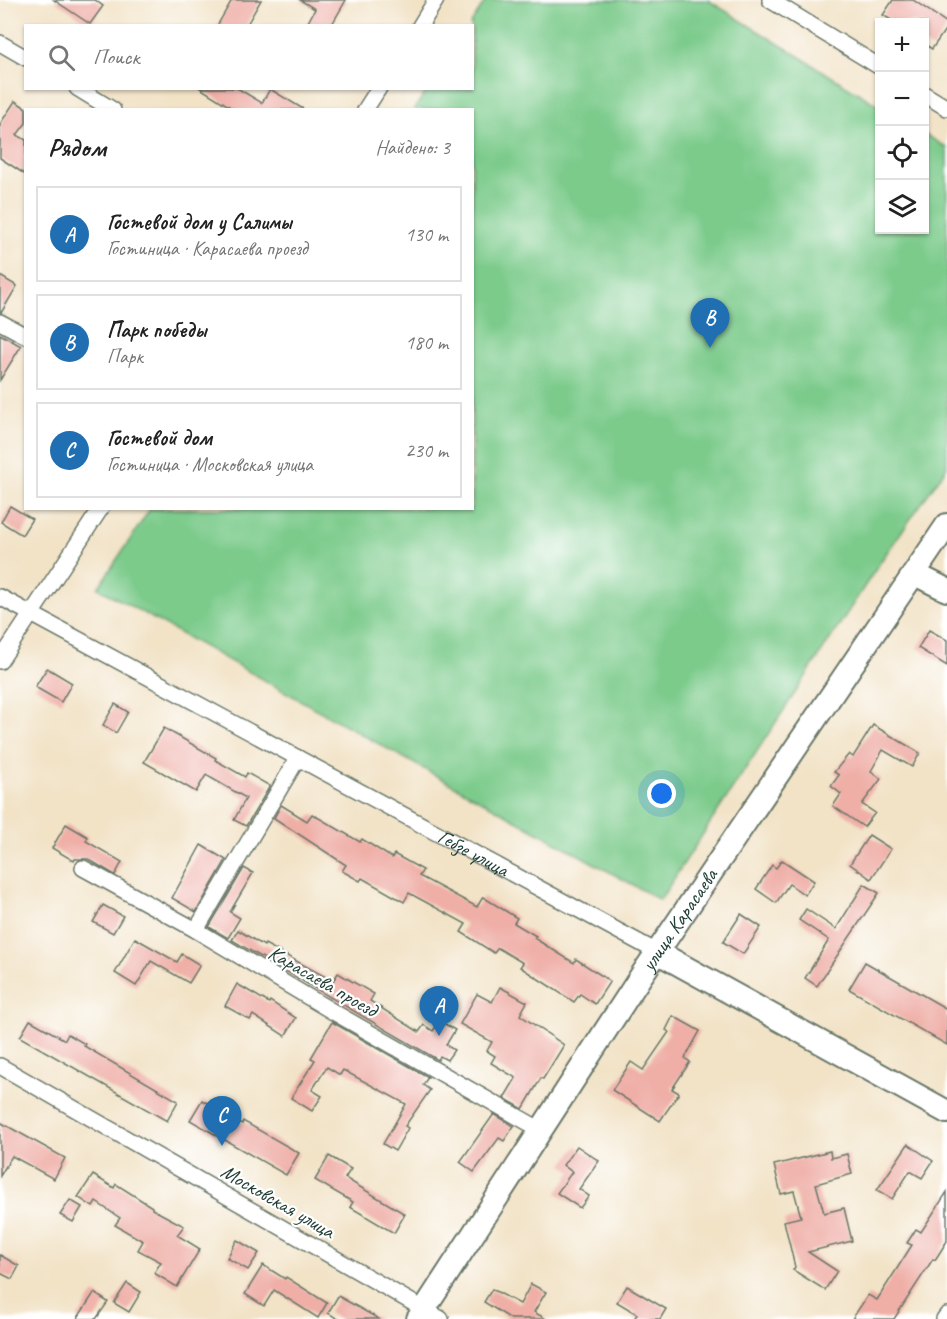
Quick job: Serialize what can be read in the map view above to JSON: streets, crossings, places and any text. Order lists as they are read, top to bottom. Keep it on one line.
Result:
{"streets":{"main road":["Гебзе улица","улица Карасаева"],"street":["Карасаева проезд","Московская улица"]},"crossings":[["Гебзе улица","улица Карасаева"],["улица Карасаева","Карасаева проезд"],["улица Карасаева","Московская улица"]],"page":{"map_buttons":["+","−"],"search":"Поиск","heading":["Рядом","Найдено: 3"],"list":[{"mark":"A","name":"Гостевой дом у Салимы","note":"Гостиница · Карасаева проезд","value":"130 m"},{"mark":"B","name":"Парк победы","note":"Парк","value":"180 m"},{"mark":"C","name":"Гостевой дом","note":"Гостиница · Московская улица","value":"230 m"}],"pins":["B","A","C"]}}
